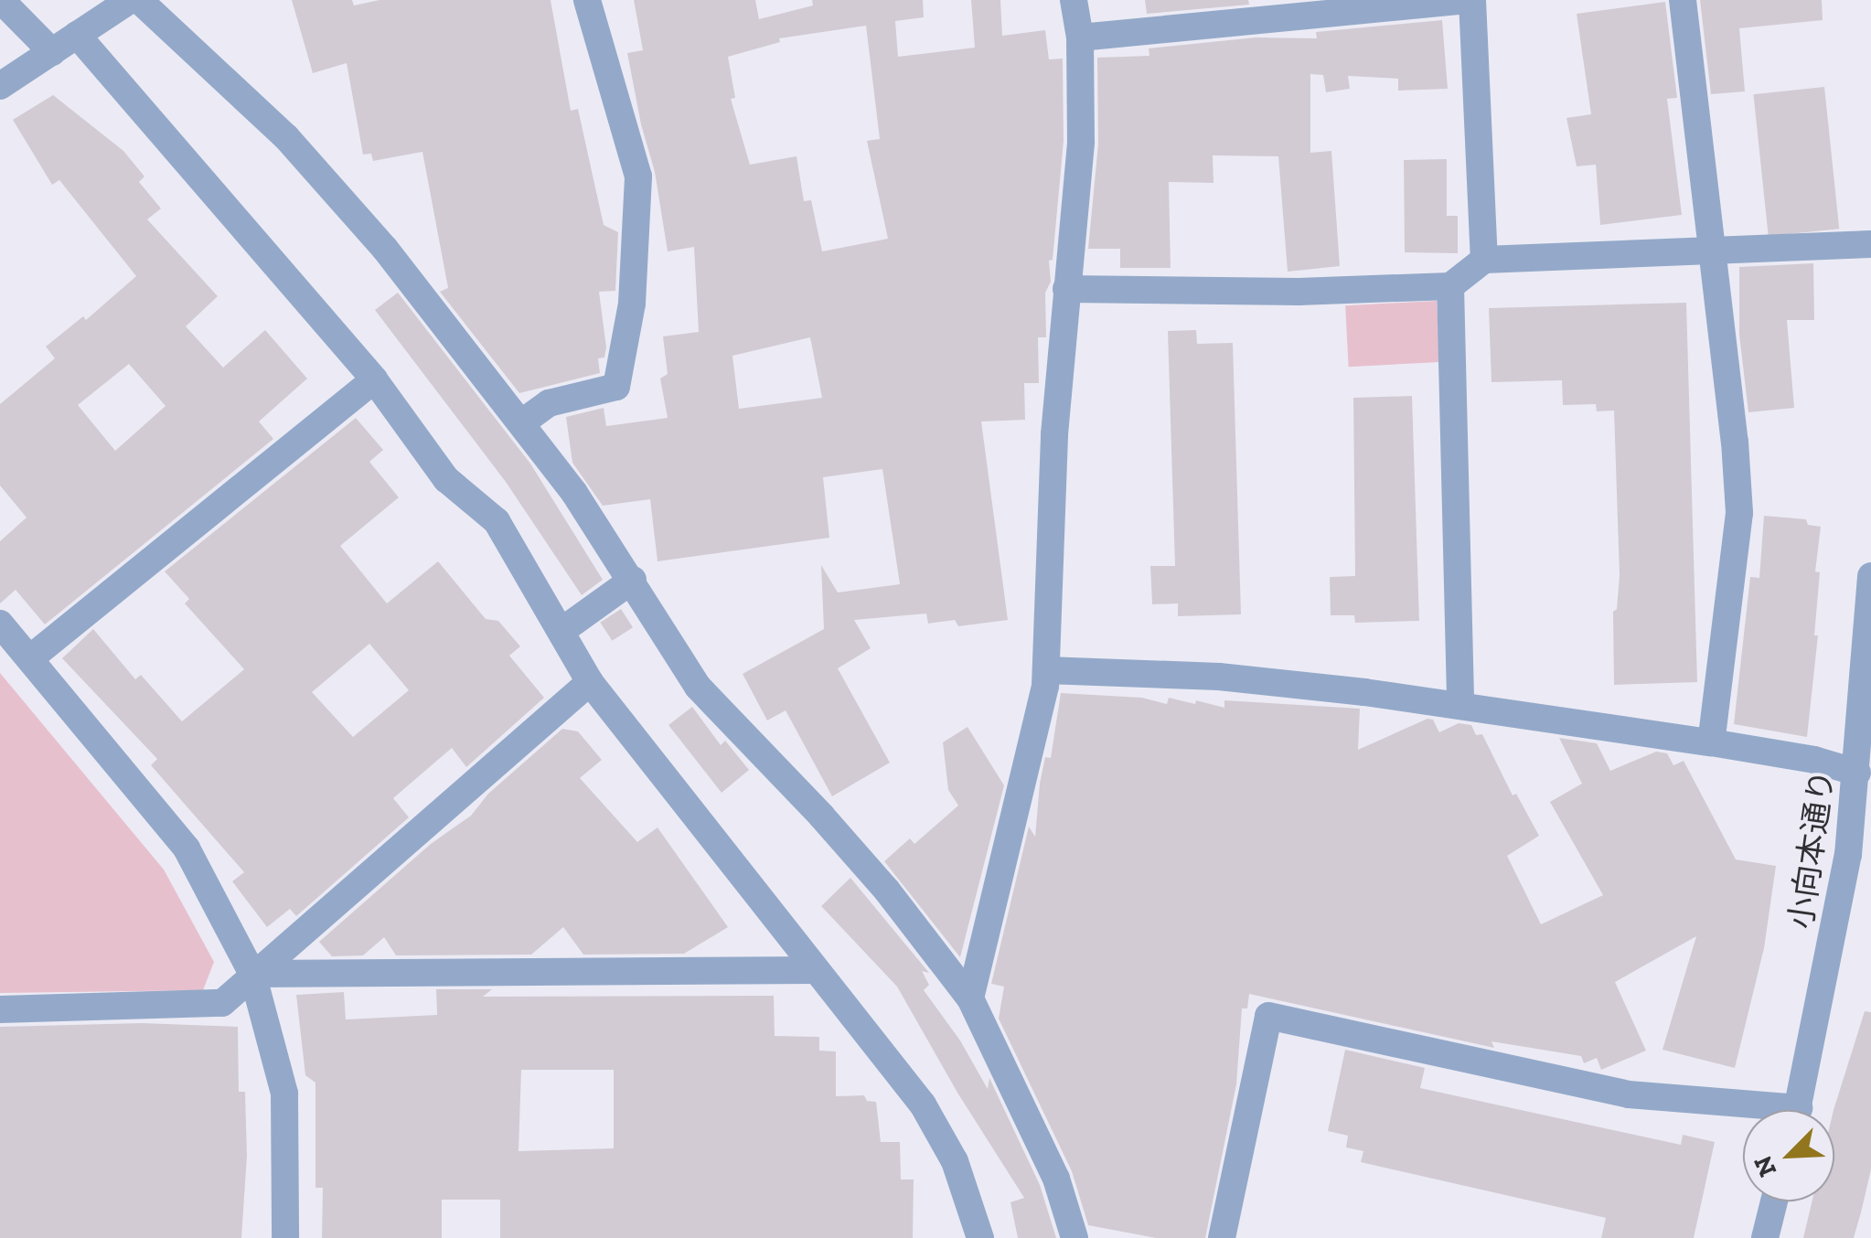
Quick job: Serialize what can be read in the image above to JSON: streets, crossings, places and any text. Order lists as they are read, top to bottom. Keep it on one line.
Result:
{"streets":{"street":["小向本通り"]},"north":"bottom left"}
